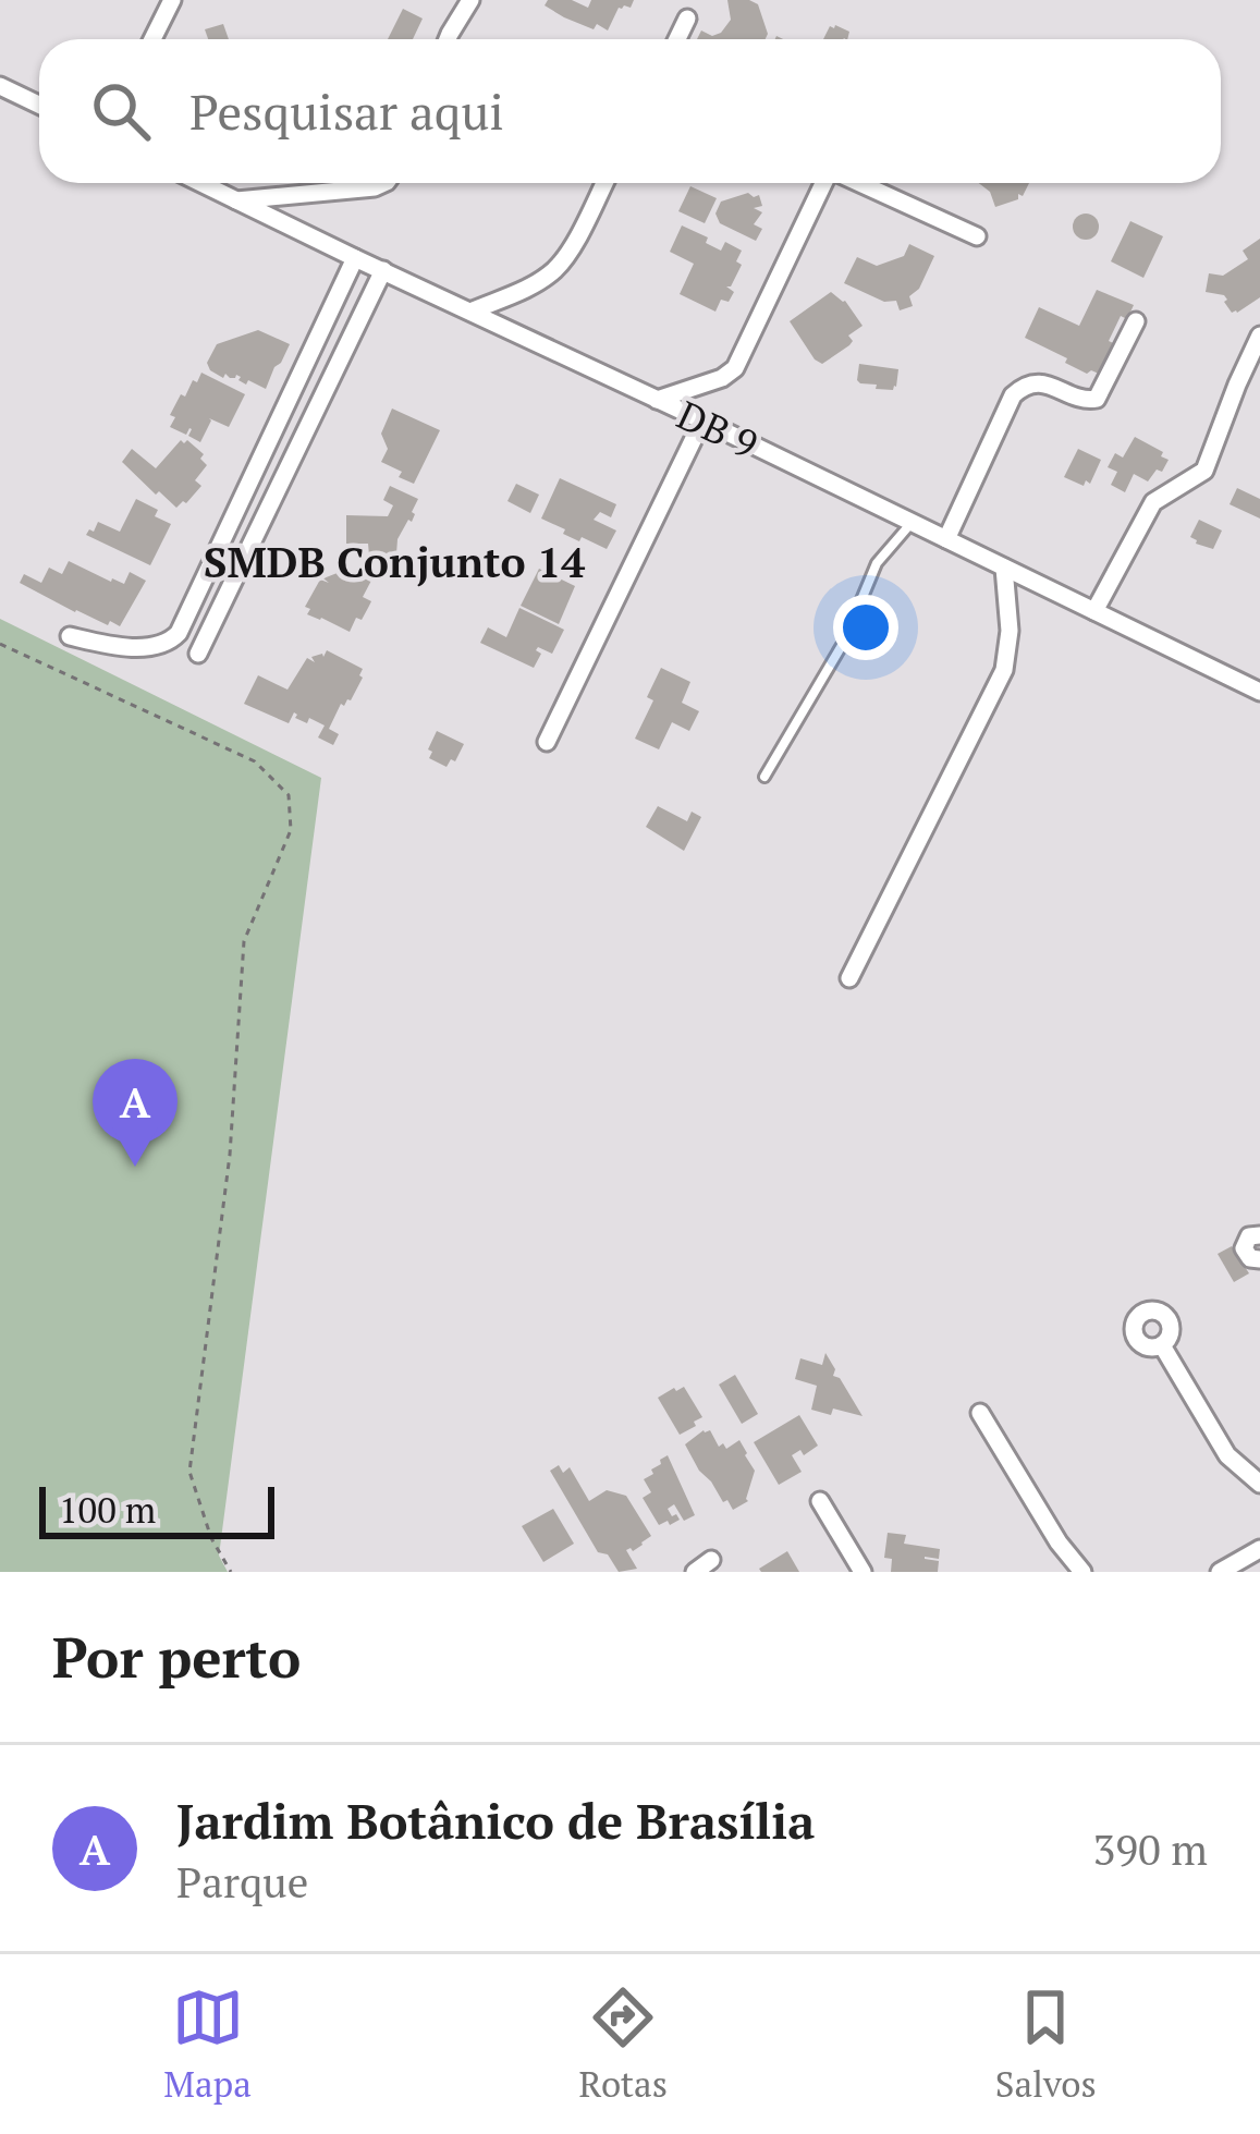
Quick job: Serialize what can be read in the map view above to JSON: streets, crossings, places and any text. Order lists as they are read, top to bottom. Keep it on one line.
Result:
{"streets":{"street":["DB 9"]},"districts":["SMDB Conjunto 14"],"scale_bar":"100 m","page":{"search":"Pesquisar aqui","pins":"A","scale":"100 m","heading":"Por perto","list":[{"mark":"A","name":"Jardim Botânico de Brasília","note":"Parque","value":"390 m"}],"nav":["Mapa","Rotas","Salvos"]}}
